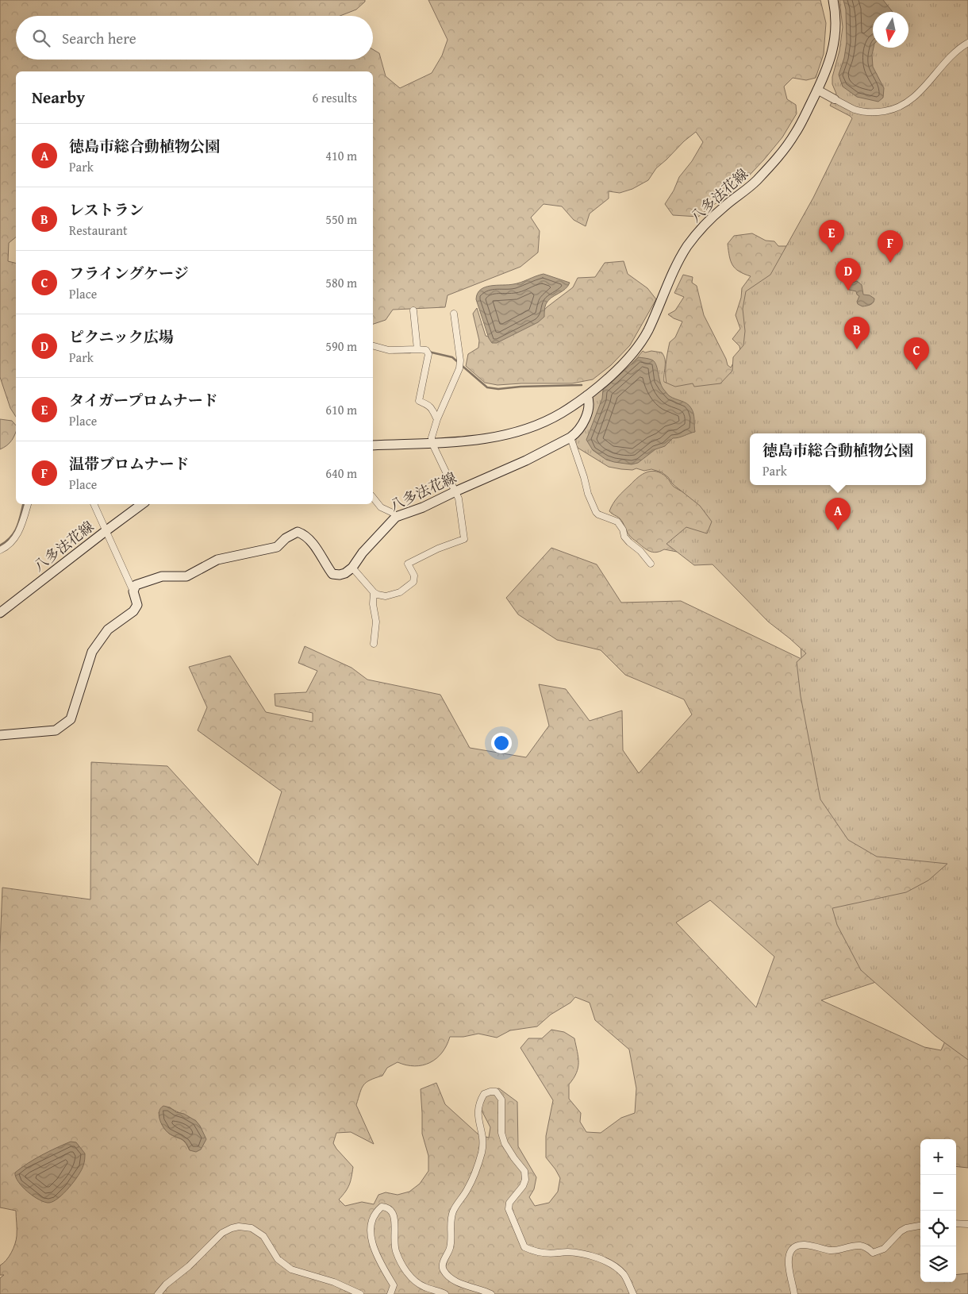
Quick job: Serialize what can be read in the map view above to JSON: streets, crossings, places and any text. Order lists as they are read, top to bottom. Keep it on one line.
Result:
{"streets":{"main road":["八多法花線"]},"north":"bottom","page":{"search":"Search here","heading":["Nearby","6 results"],"list":[{"mark":"A","name":"徳島市総合動植物公園","note":"Park","value":"410 m"},{"mark":"B","name":"レストラン","note":"Restaurant","value":"550 m"},{"mark":"C","name":"フライングケージ","note":"Place","value":"580 m"},{"mark":"D","name":"ピクニック広場","note":"Park","value":"590 m"},{"mark":"E","name":"タイガープロムナード","note":"Place","value":"610 m"},{"mark":"F","name":"温帯ブロムナード","note":"Place","value":"640 m"}],"pins":["E","F","D","B","C","A"],"popup":["徳島市総合動植物公園","Park"],"map_buttons":["+","−"]}}
